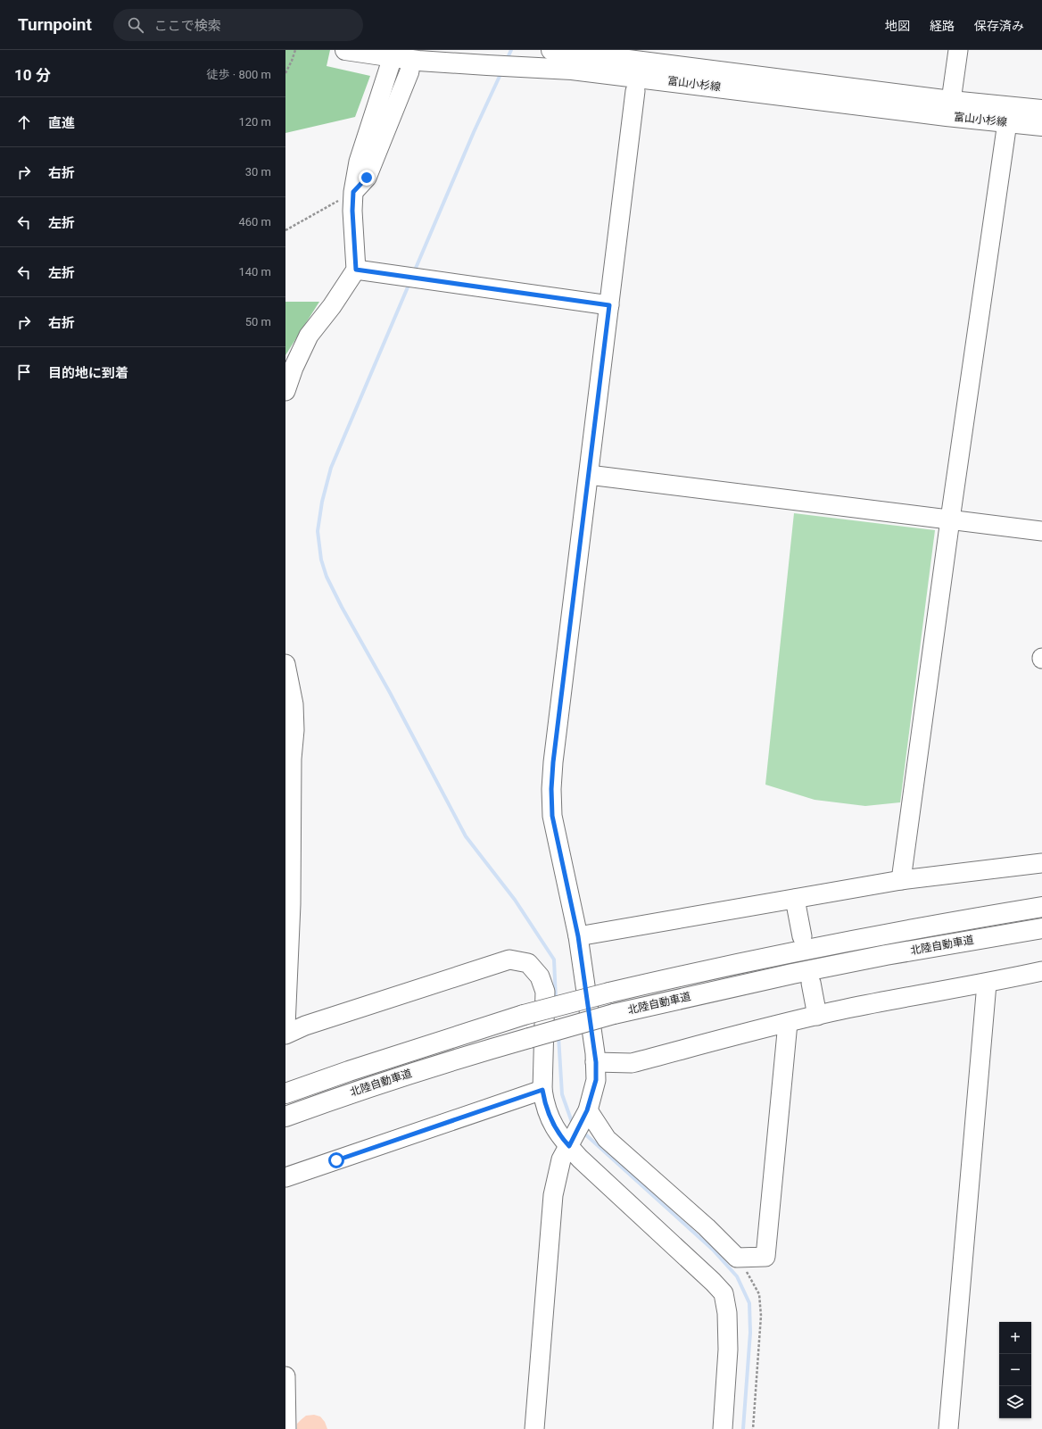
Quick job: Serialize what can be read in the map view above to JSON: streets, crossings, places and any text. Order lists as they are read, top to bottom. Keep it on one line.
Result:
{"streets":{"main road":["富山小杉線","北陸自動車道"]},"page":{"header":"Turnpoint","search":"ここで検索","nav":["地図","経路","保存済み"],"heading":["10 分","徒歩 · 800 m"],"list":[["直進","120 m"],["右折","30 m"],["左折","460 m"],["左折","140 m"],["右折","50 m"],"目的地に到着"],"map_buttons":["+","−"]}}
